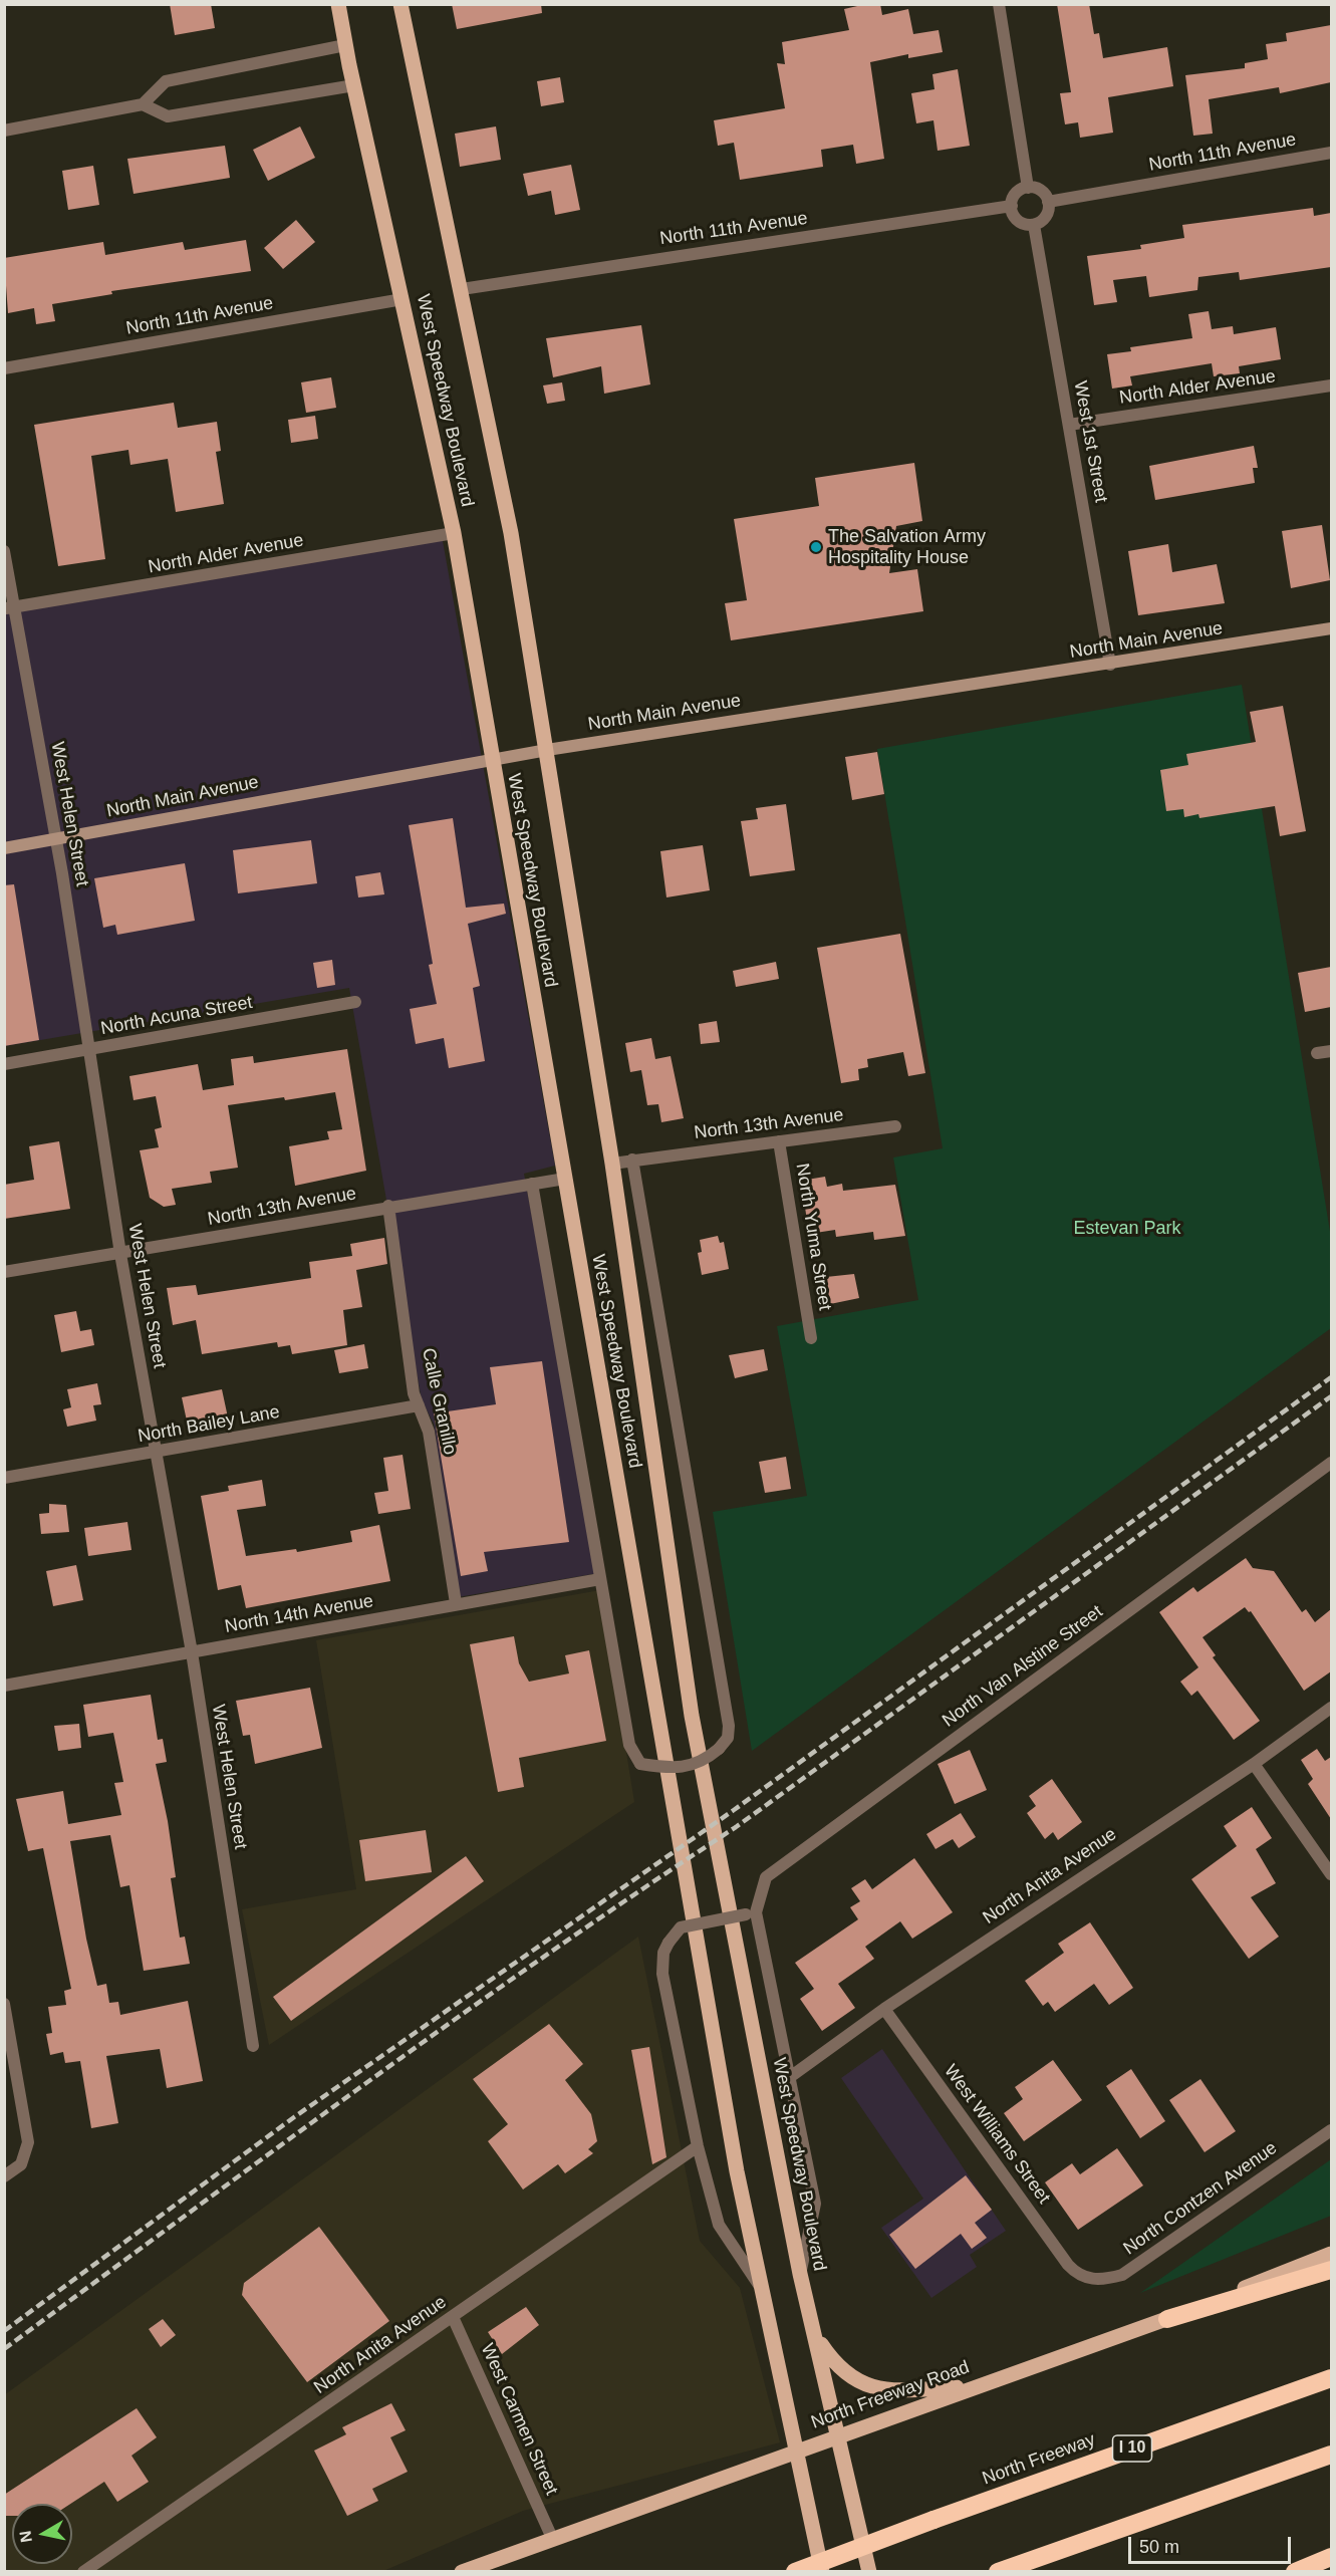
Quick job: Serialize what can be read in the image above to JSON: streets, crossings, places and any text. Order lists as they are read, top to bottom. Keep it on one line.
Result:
{"streets":{"highway":["I 10","North Freeway"],"main road":["West Speedway Boulevard","North Main Avenue","North Freeway Road"],"street":["North 11th Avenue","North Alder Avenue","West 1st Street","West Helen Street","North Acuna Street","North 13th Avenue","North Yuma Street","Calle Granillo","North Bailey Lane","North 14th Avenue","North Van Alstine Street","North Anita Avenue","West Williams Street","North Contzen Avenue","West Carmen Street"]},"crossings":[["North 11th Avenue","West Speedway Boulevard"],["North 11th Avenue","West 1st Street"],["North Alder Avenue","West Speedway Boulevard"],["North Alder Avenue","West 1st Street"],["North Alder Avenue","West Helen Street"],["West Speedway Boulevard","North Main Avenue"],["West Speedway Boulevard","North 13th Avenue"],["West Speedway Boulevard","North Freeway Road"],["West 1st Street","North Main Avenue"],["North Main Avenue","West Helen Street"],["West Helen Street","North Acuna Street"],["West Helen Street","North 13th Avenue"],["West Helen Street","North Bailey Lane"],["West Helen Street","North 14th Avenue"],["North 13th Avenue","North Yuma Street"],["North 13th Avenue","Calle Granillo"],["Calle Granillo","North Bailey Lane"],["Calle Granillo","North 14th Avenue"],["North Anita Avenue","West Williams Street"],["North Anita Avenue","West Carmen Street"],["West Williams Street","North Contzen Avenue"],["North Freeway Road","West Carmen Street"]],"parks":["Estevan Park"],"places":["The Salvation Army Hospitality House"],"scale_bar":"50 m","north":"left"}
